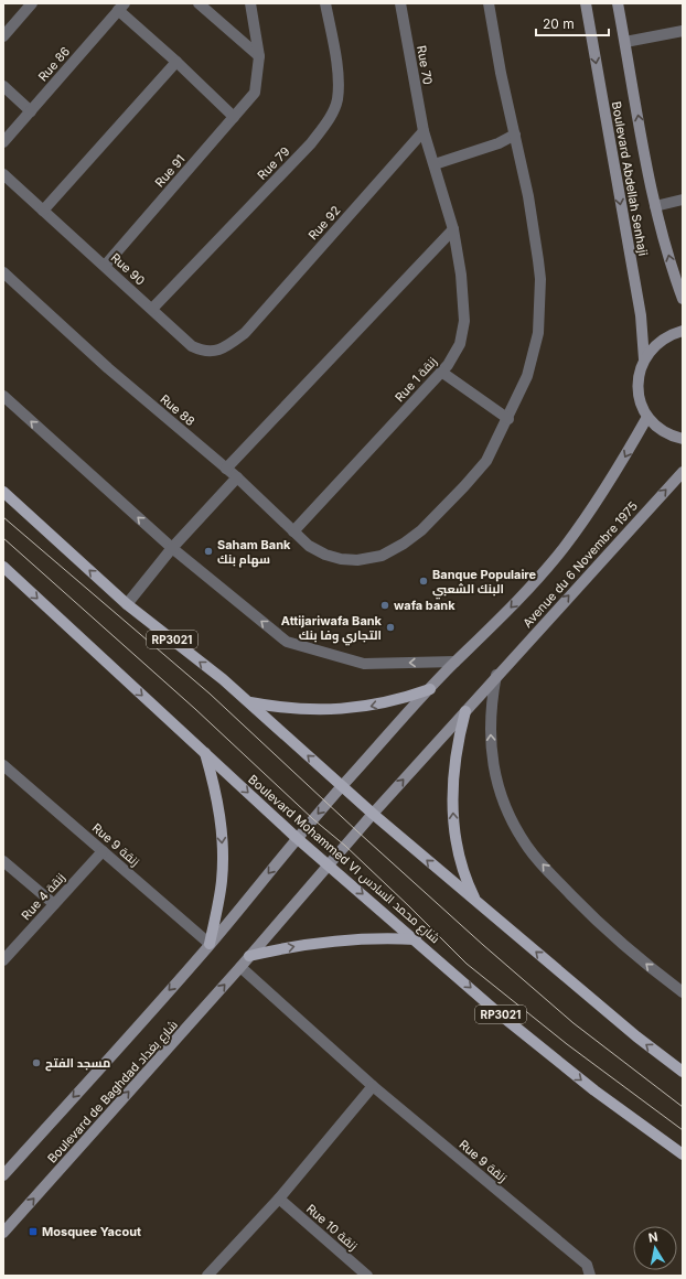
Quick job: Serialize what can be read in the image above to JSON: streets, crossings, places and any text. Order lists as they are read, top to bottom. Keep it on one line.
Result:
{"streets":{"main road":["RP3021","Boulevard Mohammed VI شارع محمد السادس"],"street":["Rue 86","Rue 70","Rue 79","Rue 91","Boulevard Abdellah Senhaji","Rue 92","Rue 90","Rue 1 زنقة","Rue 88","Avenue du 6 Novembre 1975","Rue 9 زنقة","Rue 4 زنقة","Boulevard de Baghdad شارع بغداد","Rue 10 زنقة"]},"crossings":[["Rue 70","Rue 92"],["Rue 70","Rue 1 زنقة"],["Rue 79","Rue 90"],["Rue 91","Rue 90"],["Rue 92","Rue 90"],["Rue 92","Rue 1 زنقة"],["Rue 1 زنقة","Rue 88"],["Avenue du 6 Novembre 1975","RP3021"],["Avenue du 6 Novembre 1975","Boulevard de Baghdad شارع بغداد"],["RP3021","Boulevard de Baghdad شارع بغداد"],["Rue 9 زنقة","Rue 4 زنقة"],["Rue 9 زنقة","Boulevard de Baghdad شارع بغداد"],["Boulevard Mohammed VI شارع محمد السادس","Boulevard de Baghdad شارع بغداد"]],"places":{"other":["Saham Bank سهام بنك","Banque Populaire البنك الشعبي","wafa bank","Attijariwafa Bank التجاري وفا بنك","مسجد الفتح"],"transit":["Mosquee Yacout"]},"scale_bar":"20 m","north":"top"}
